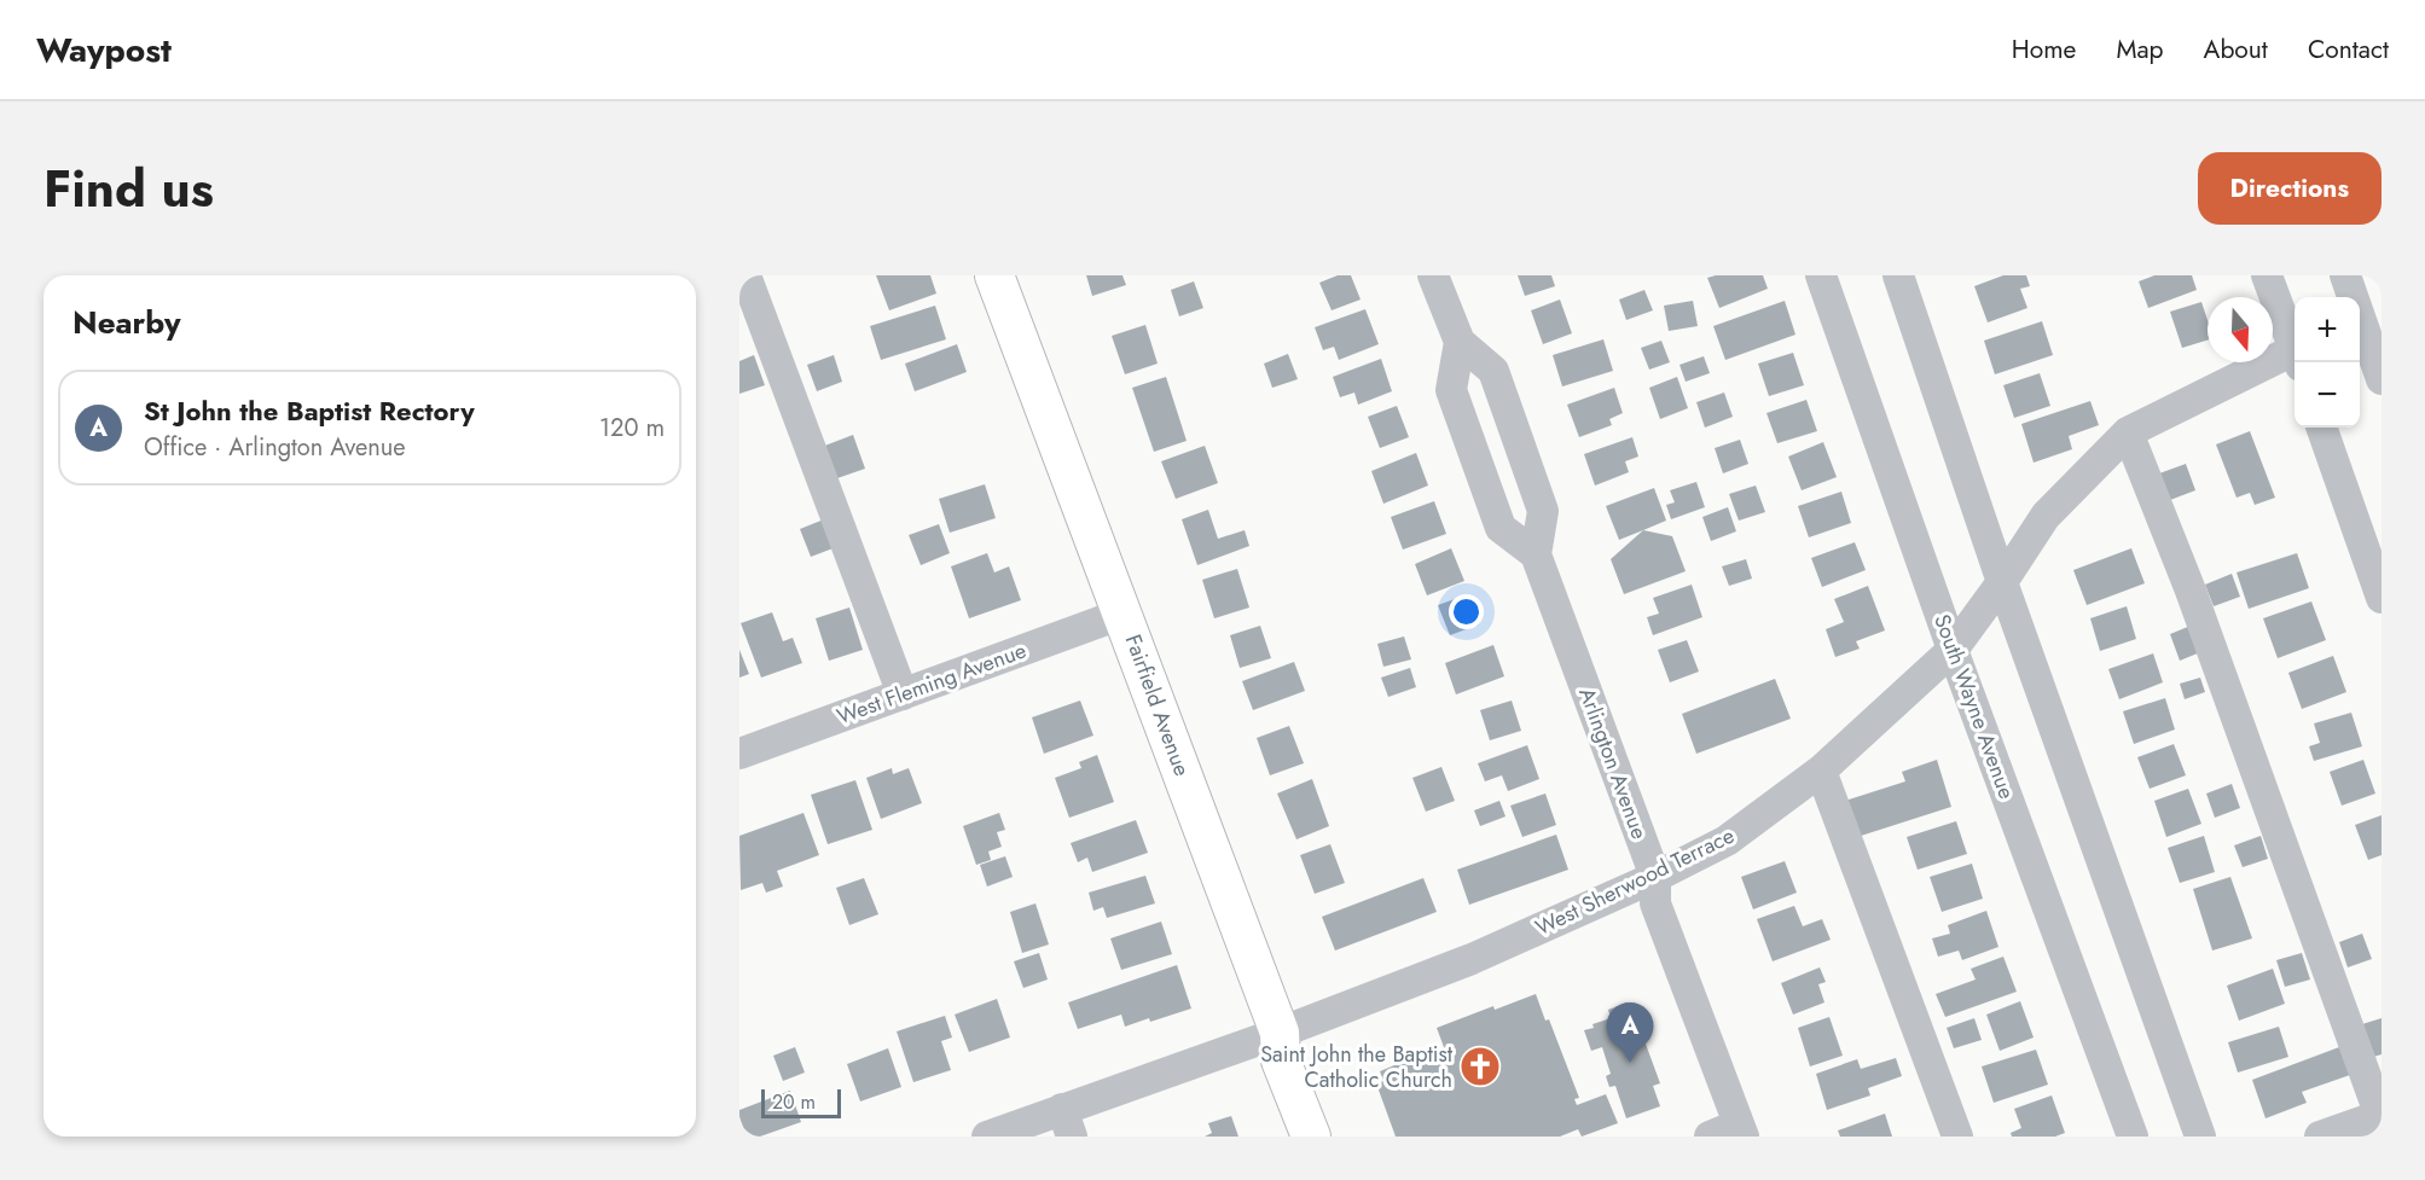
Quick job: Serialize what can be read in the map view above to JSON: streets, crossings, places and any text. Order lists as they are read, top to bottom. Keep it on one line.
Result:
{"streets":{"main road":["Fairfield Avenue"],"street":["West Fleming Avenue","South Wayne Avenue","Arlington Avenue","West Sherwood Terrace"]},"crossings":[["West Fleming Avenue","Fairfield Avenue"],["Fairfield Avenue","West Sherwood Terrace"],["South Wayne Avenue","West Sherwood Terrace"],["Arlington Avenue","West Sherwood Terrace"]],"places":{"church":["Saint John the Baptist Catholic Church"]},"scale_bar":"20 m","north":"bottom","page":{"header":"Waypost","nav":["Home","Map","About","Contact"],"title":"Find us","buttons":"Directions","heading":"Nearby","map_buttons":["+","−"],"list":[{"mark":"A","name":"St John the Baptist Rectory","note":"Office · Arlington Avenue","value":"120 m"}],"pins":"A","scale":"20 m"}}
